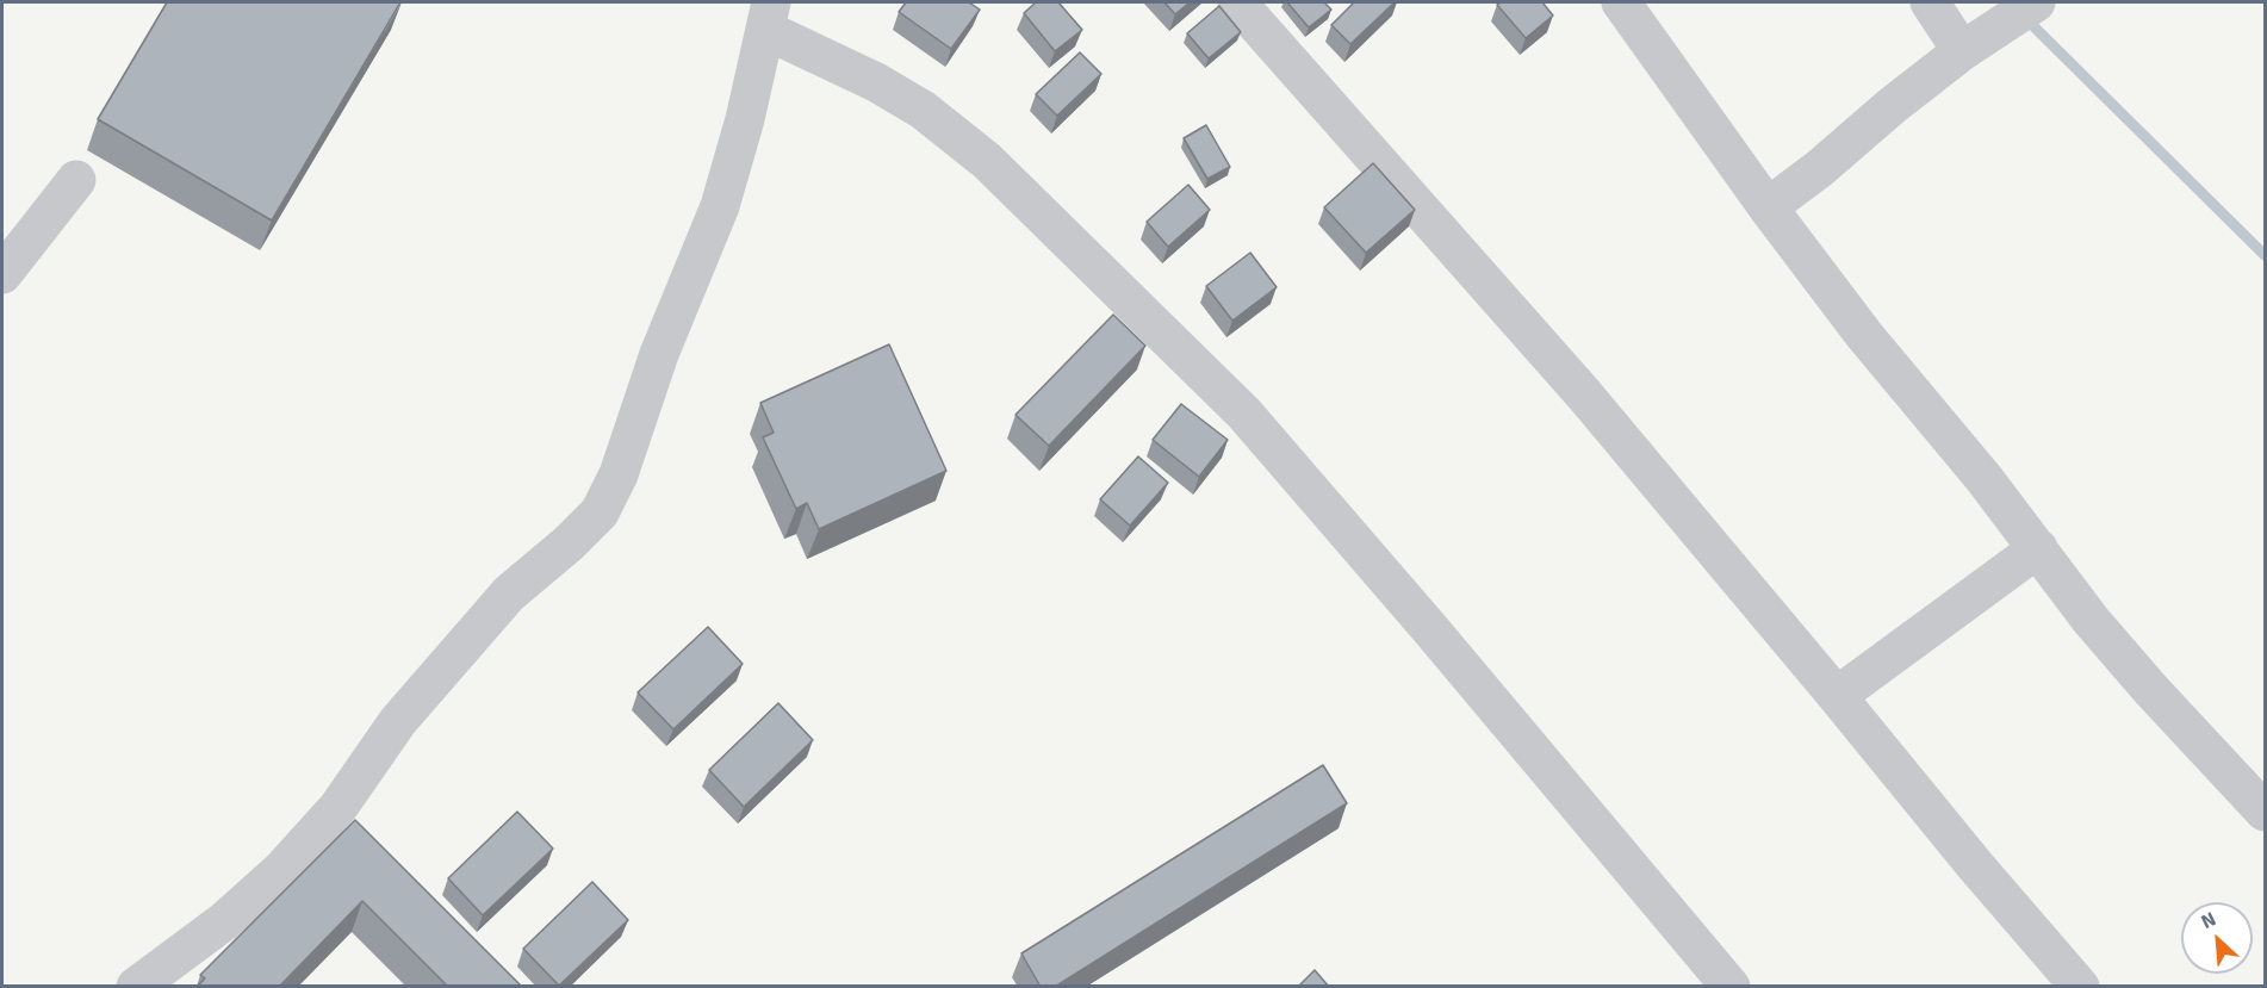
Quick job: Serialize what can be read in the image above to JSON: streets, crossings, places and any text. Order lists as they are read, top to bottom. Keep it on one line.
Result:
{"north":"top left"}
